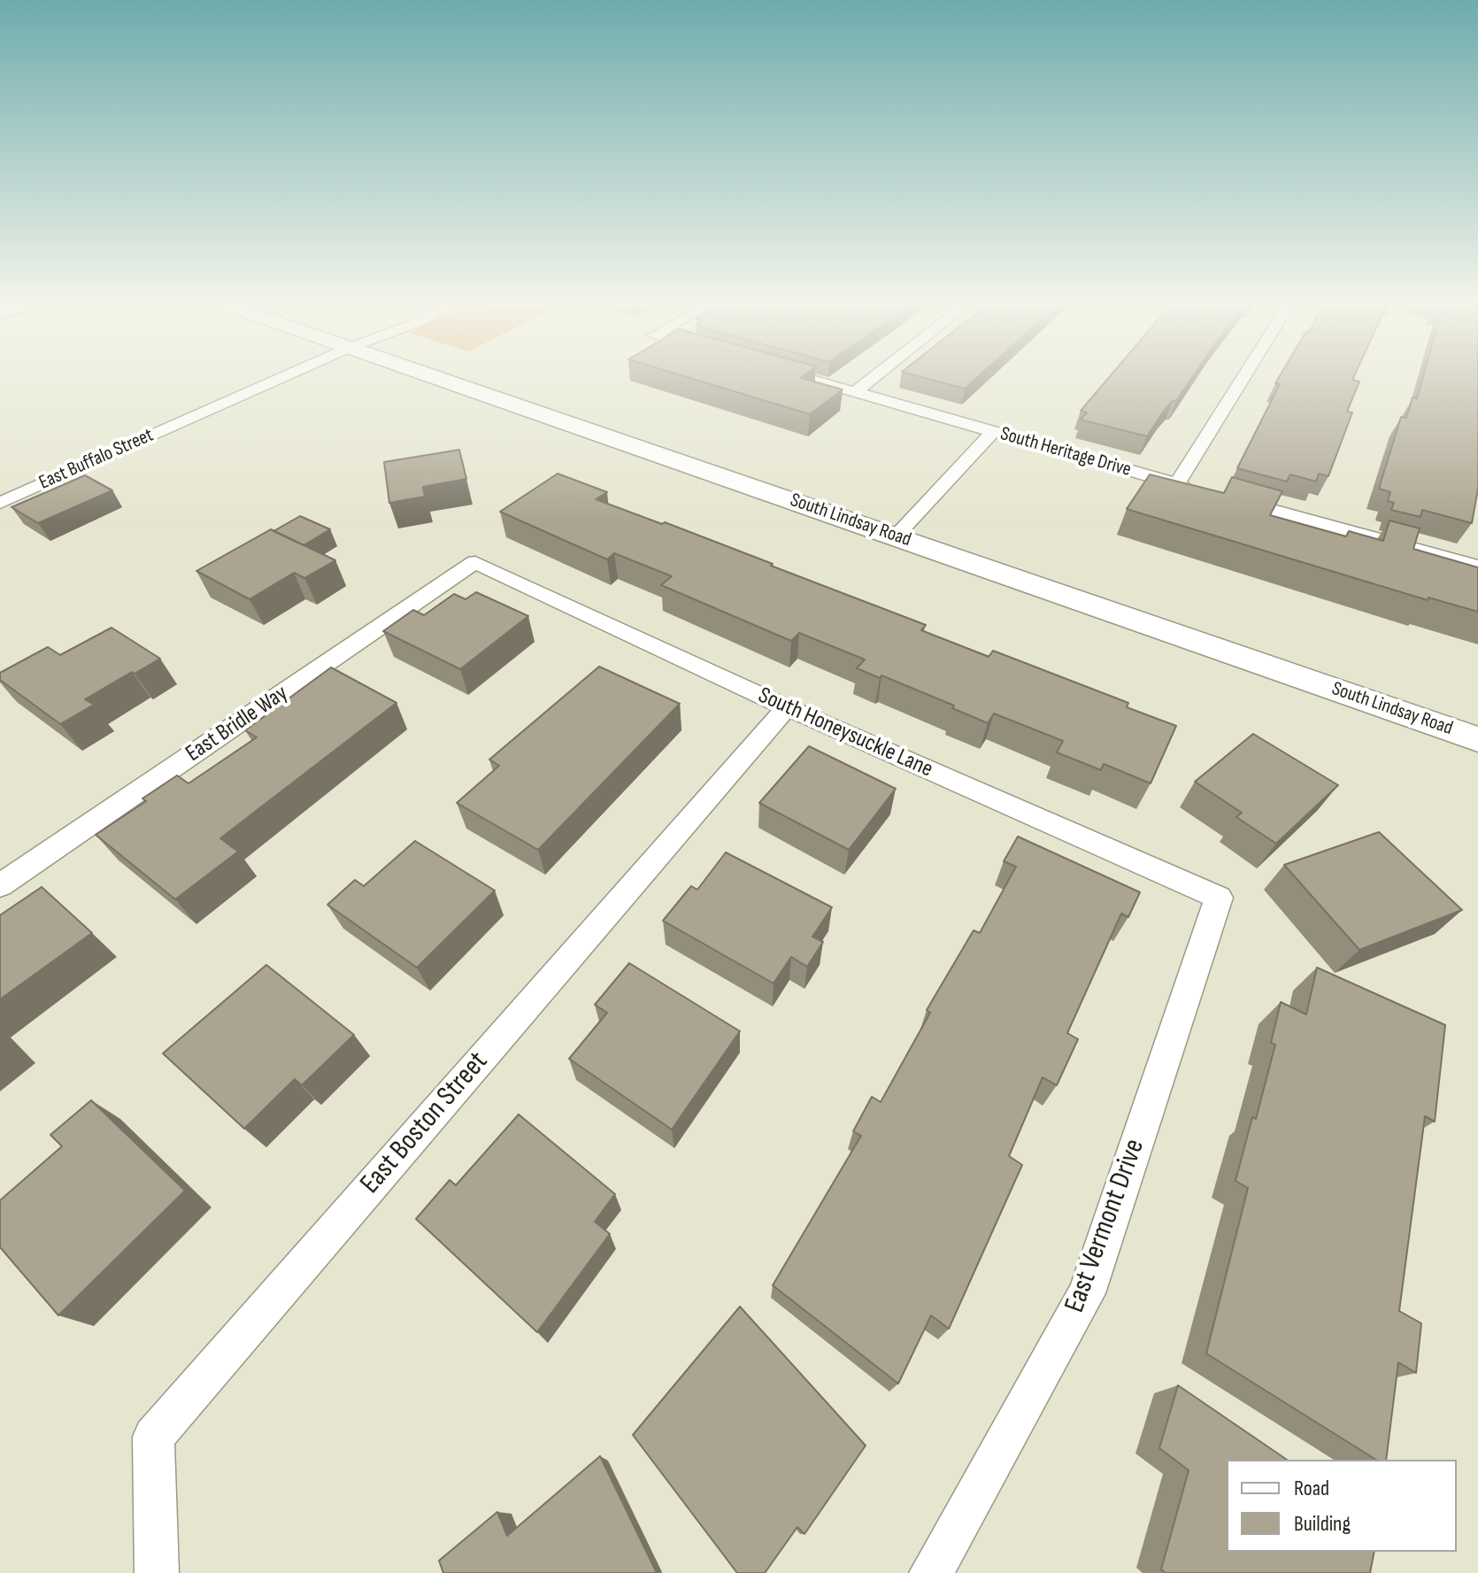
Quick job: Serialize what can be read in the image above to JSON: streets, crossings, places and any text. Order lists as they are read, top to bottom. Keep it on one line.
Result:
{"streets":{"main road":["South Lindsay Road"],"street":["South Heritage Drive","East Buffalo Street","East Bridle Way","South Honeysuckle Lane","East Boston Street","East Vermont Drive"]},"crossings":[["East Bridle Way","South Honeysuckle Lane"],["South Honeysuckle Lane","East Boston Street"],["South Honeysuckle Lane","East Vermont Drive"]],"legend":["Road","Building"]}
